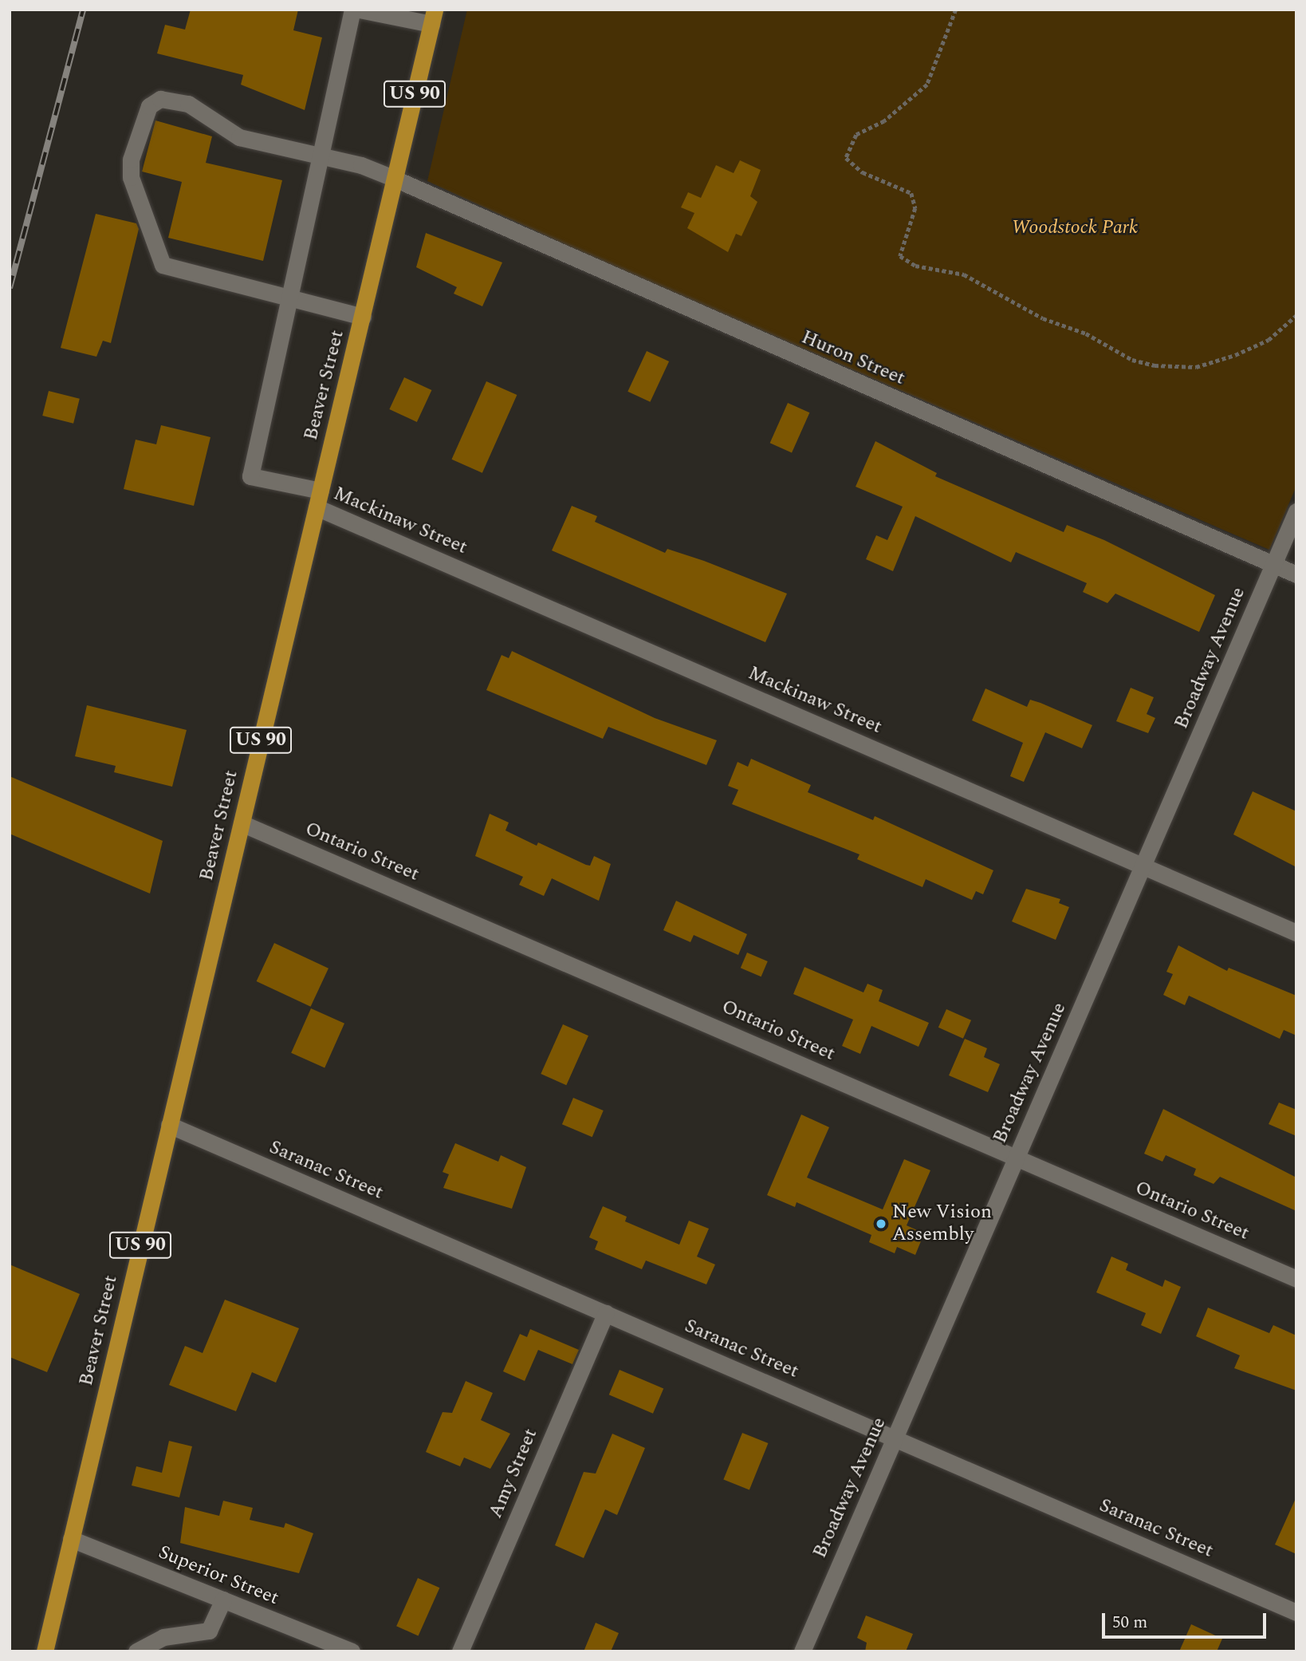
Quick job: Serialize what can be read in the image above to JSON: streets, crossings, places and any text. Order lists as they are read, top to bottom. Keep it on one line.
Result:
{"streets":{"main road":["US 90","Beaver Street"],"street":["Huron Street","Mackinaw Street","Broadway Avenue","Ontario Street","Saranac Street","Amy Street","Superior Street"]},"crossings":[["Huron Street","Beaver Street"],["Huron Street","Broadway Avenue"],["Beaver Street","Mackinaw Street"],["Beaver Street","Ontario Street"],["Beaver Street","Saranac Street"],["Beaver Street","Superior Street"],["Mackinaw Street","Broadway Avenue"],["Broadway Avenue","Ontario Street"],["Broadway Avenue","Saranac Street"],["Saranac Street","Amy Street"]],"parks":["Woodstock Park"],"places":["New Vision Assembly"],"scale_bar":"50 m"}
